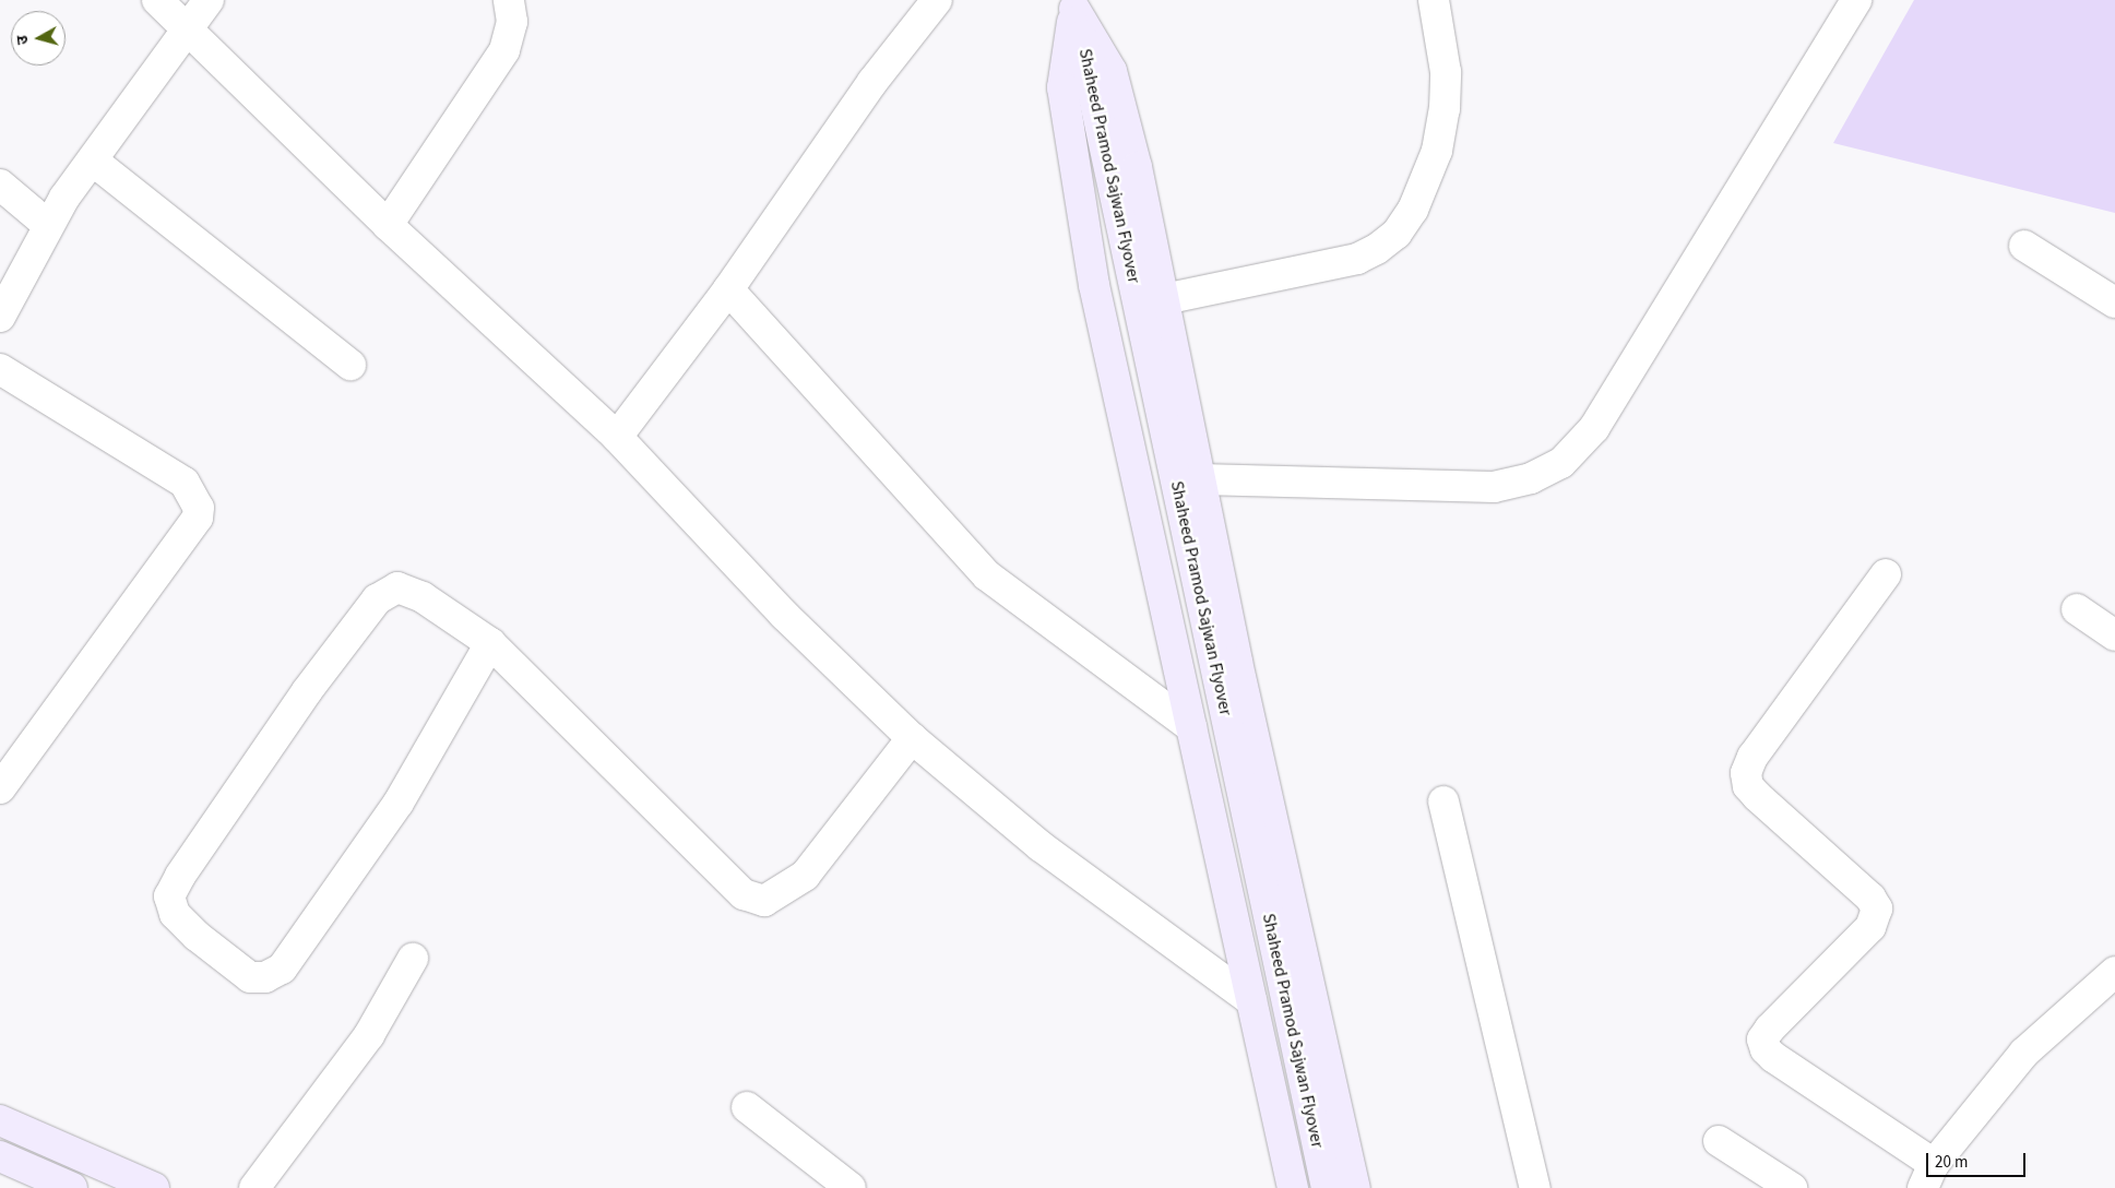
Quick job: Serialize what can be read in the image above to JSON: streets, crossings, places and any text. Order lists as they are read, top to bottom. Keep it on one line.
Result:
{"streets":{"street":["Shaheed Pramod Sajwan Flyover"]},"scale_bar":"20 m","north":"left"}
